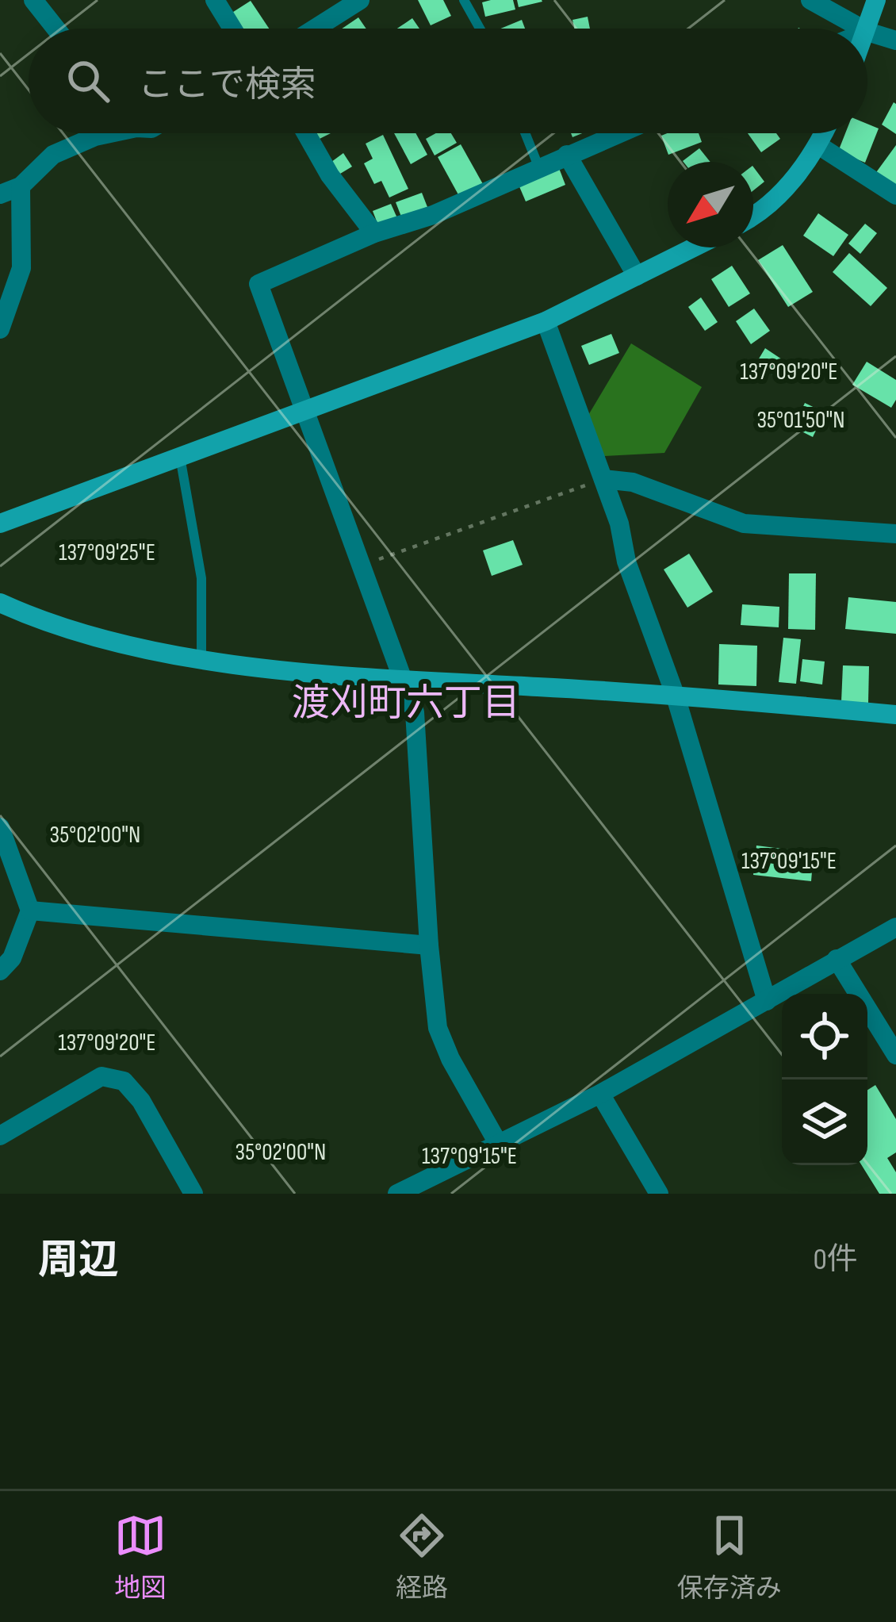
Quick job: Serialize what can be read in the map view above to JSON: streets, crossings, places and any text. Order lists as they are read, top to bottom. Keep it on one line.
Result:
{"districts":["渡刈町六丁目"],"north":"bottom left","page":{"search":"ここで検索","heading":["周辺","0件"],"nav":["地図","経路","保存済み"]},"coordinates":["137°09'20\"E","35°01'50\"N","137°09'25\"E","35°02'00\"N","137°09'15\"E"]}
